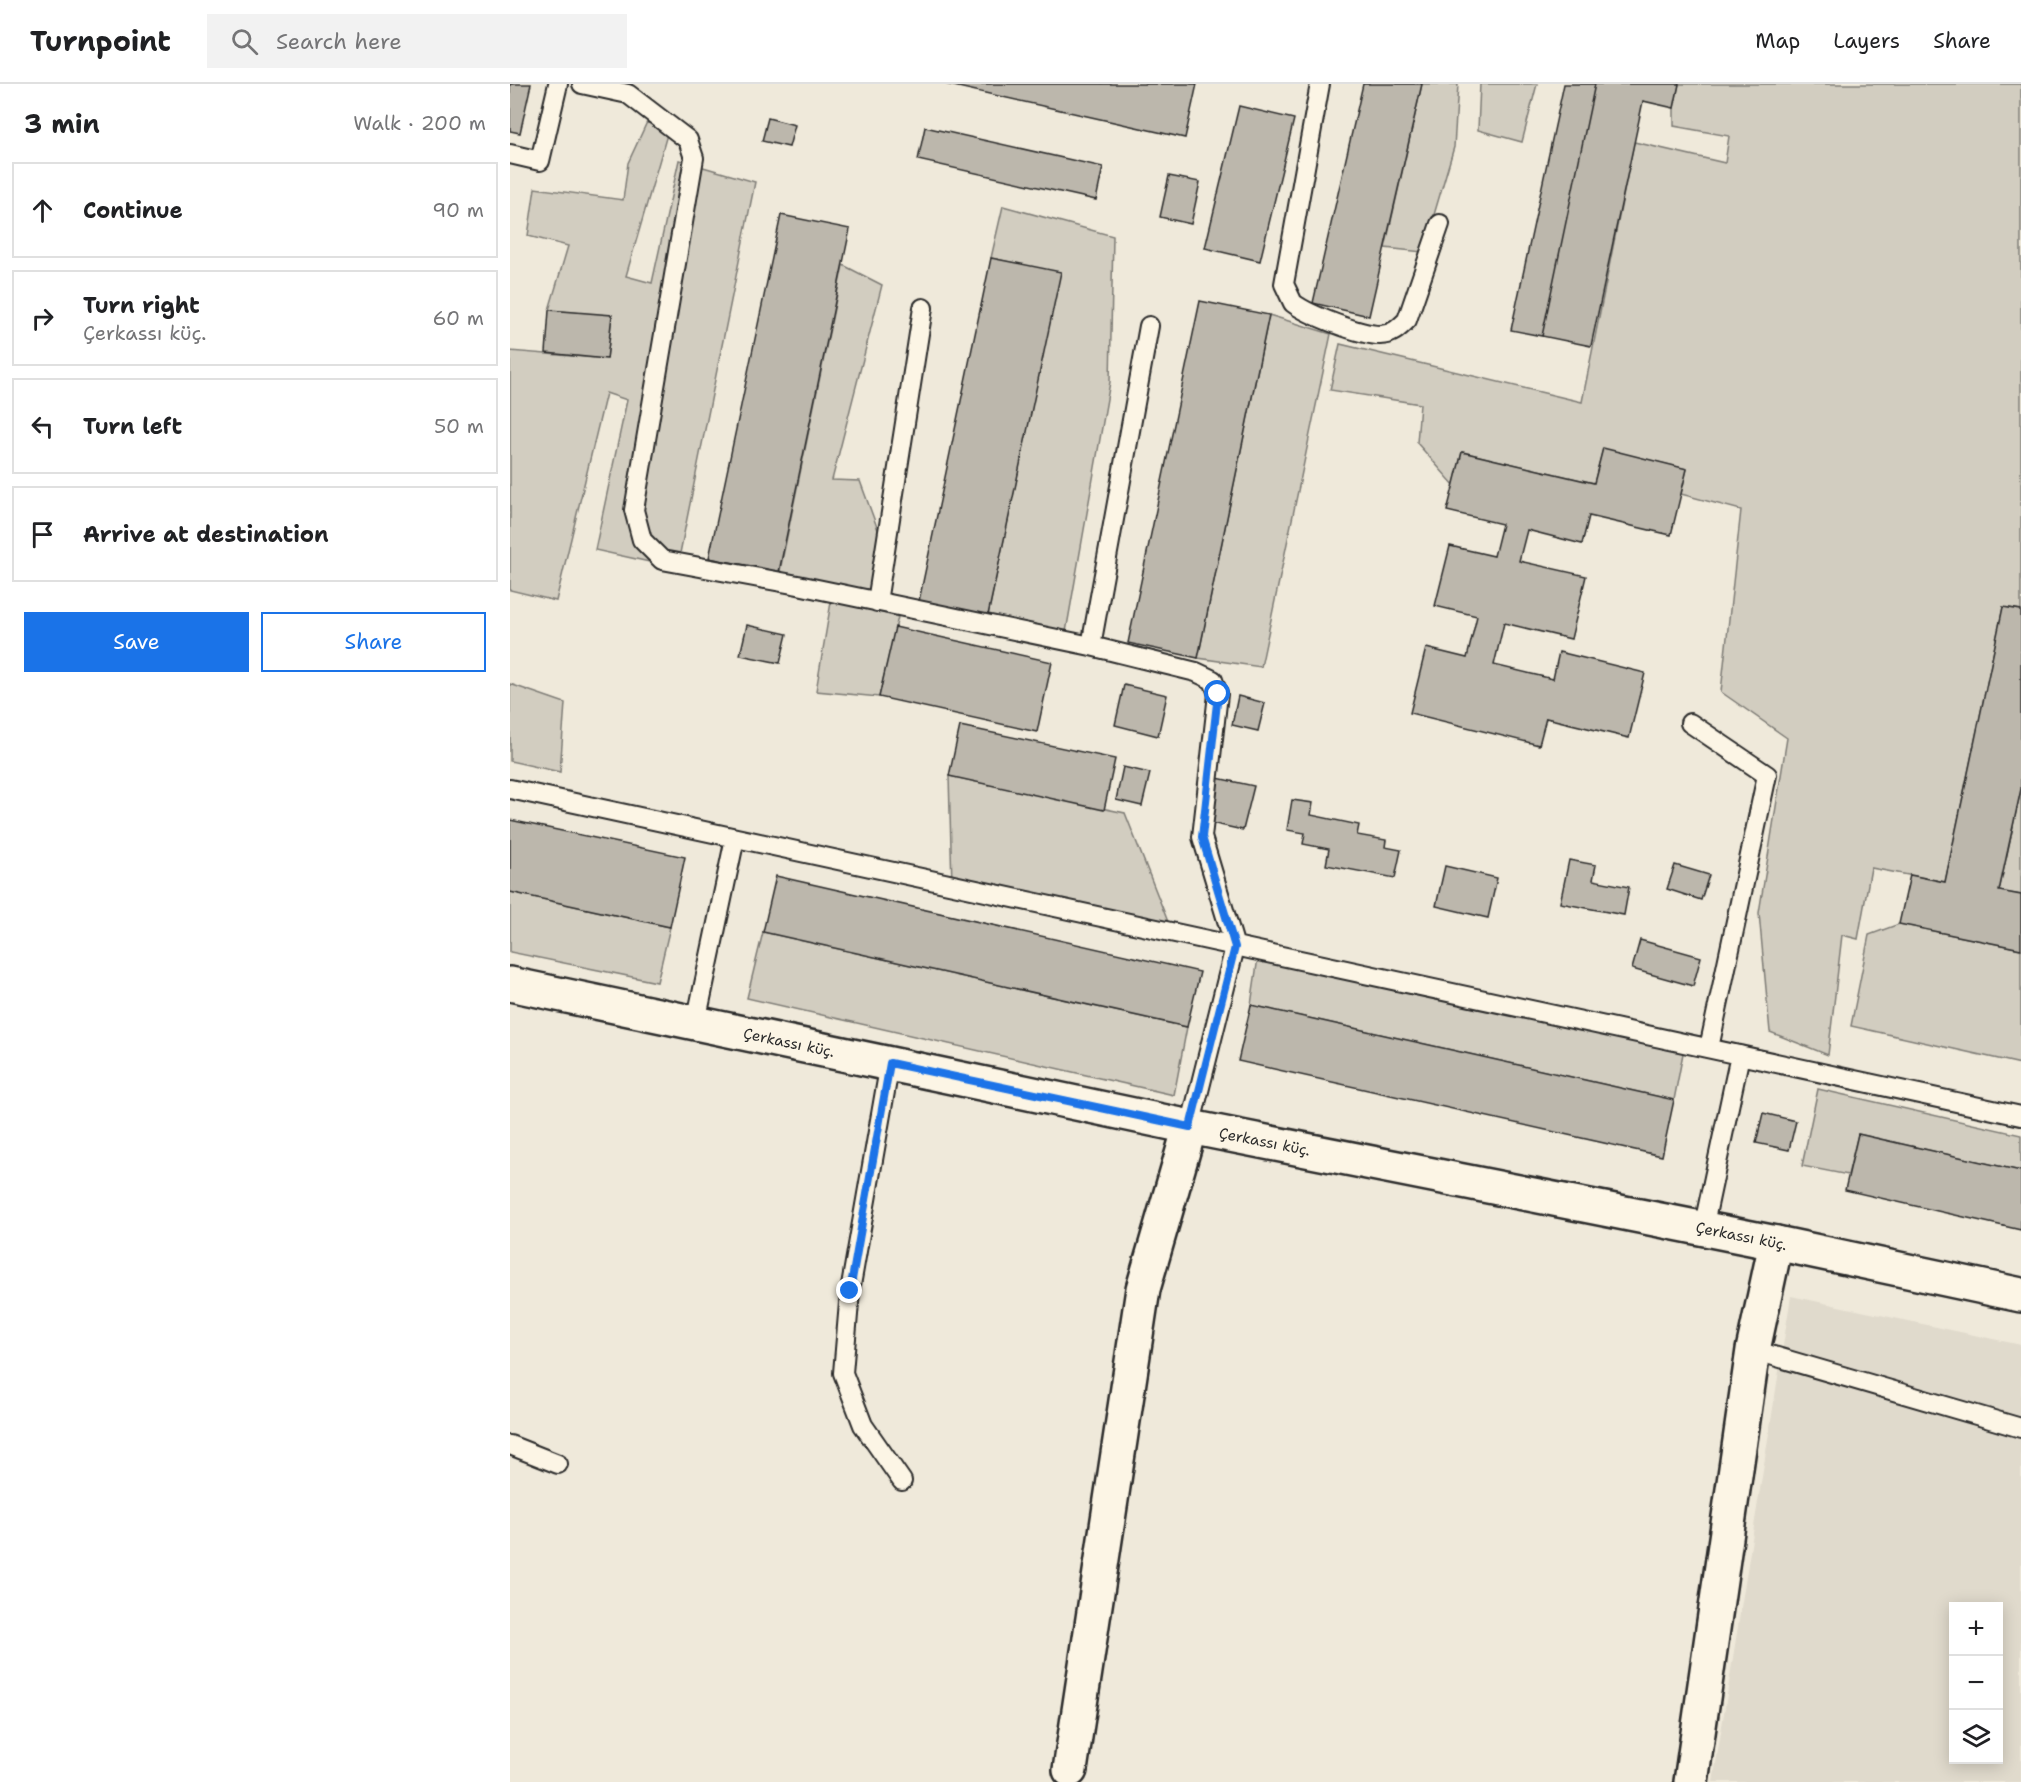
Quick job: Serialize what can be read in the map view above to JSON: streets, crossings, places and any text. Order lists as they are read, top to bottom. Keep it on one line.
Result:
{"streets":{"street":["Çerkassı küç."]},"page":{"header":"Turnpoint","search":"Search here","nav":["Map","Layers","Share"],"heading":["3 min","Walk · 200 m"],"list":[["Continue","90 m"],["Turn right","Çerkassı küç.","60 m"],["Turn left","50 m"],"Arrive at destination"],"buttons":["Save","Share"],"map_buttons":["+","−"]}}
